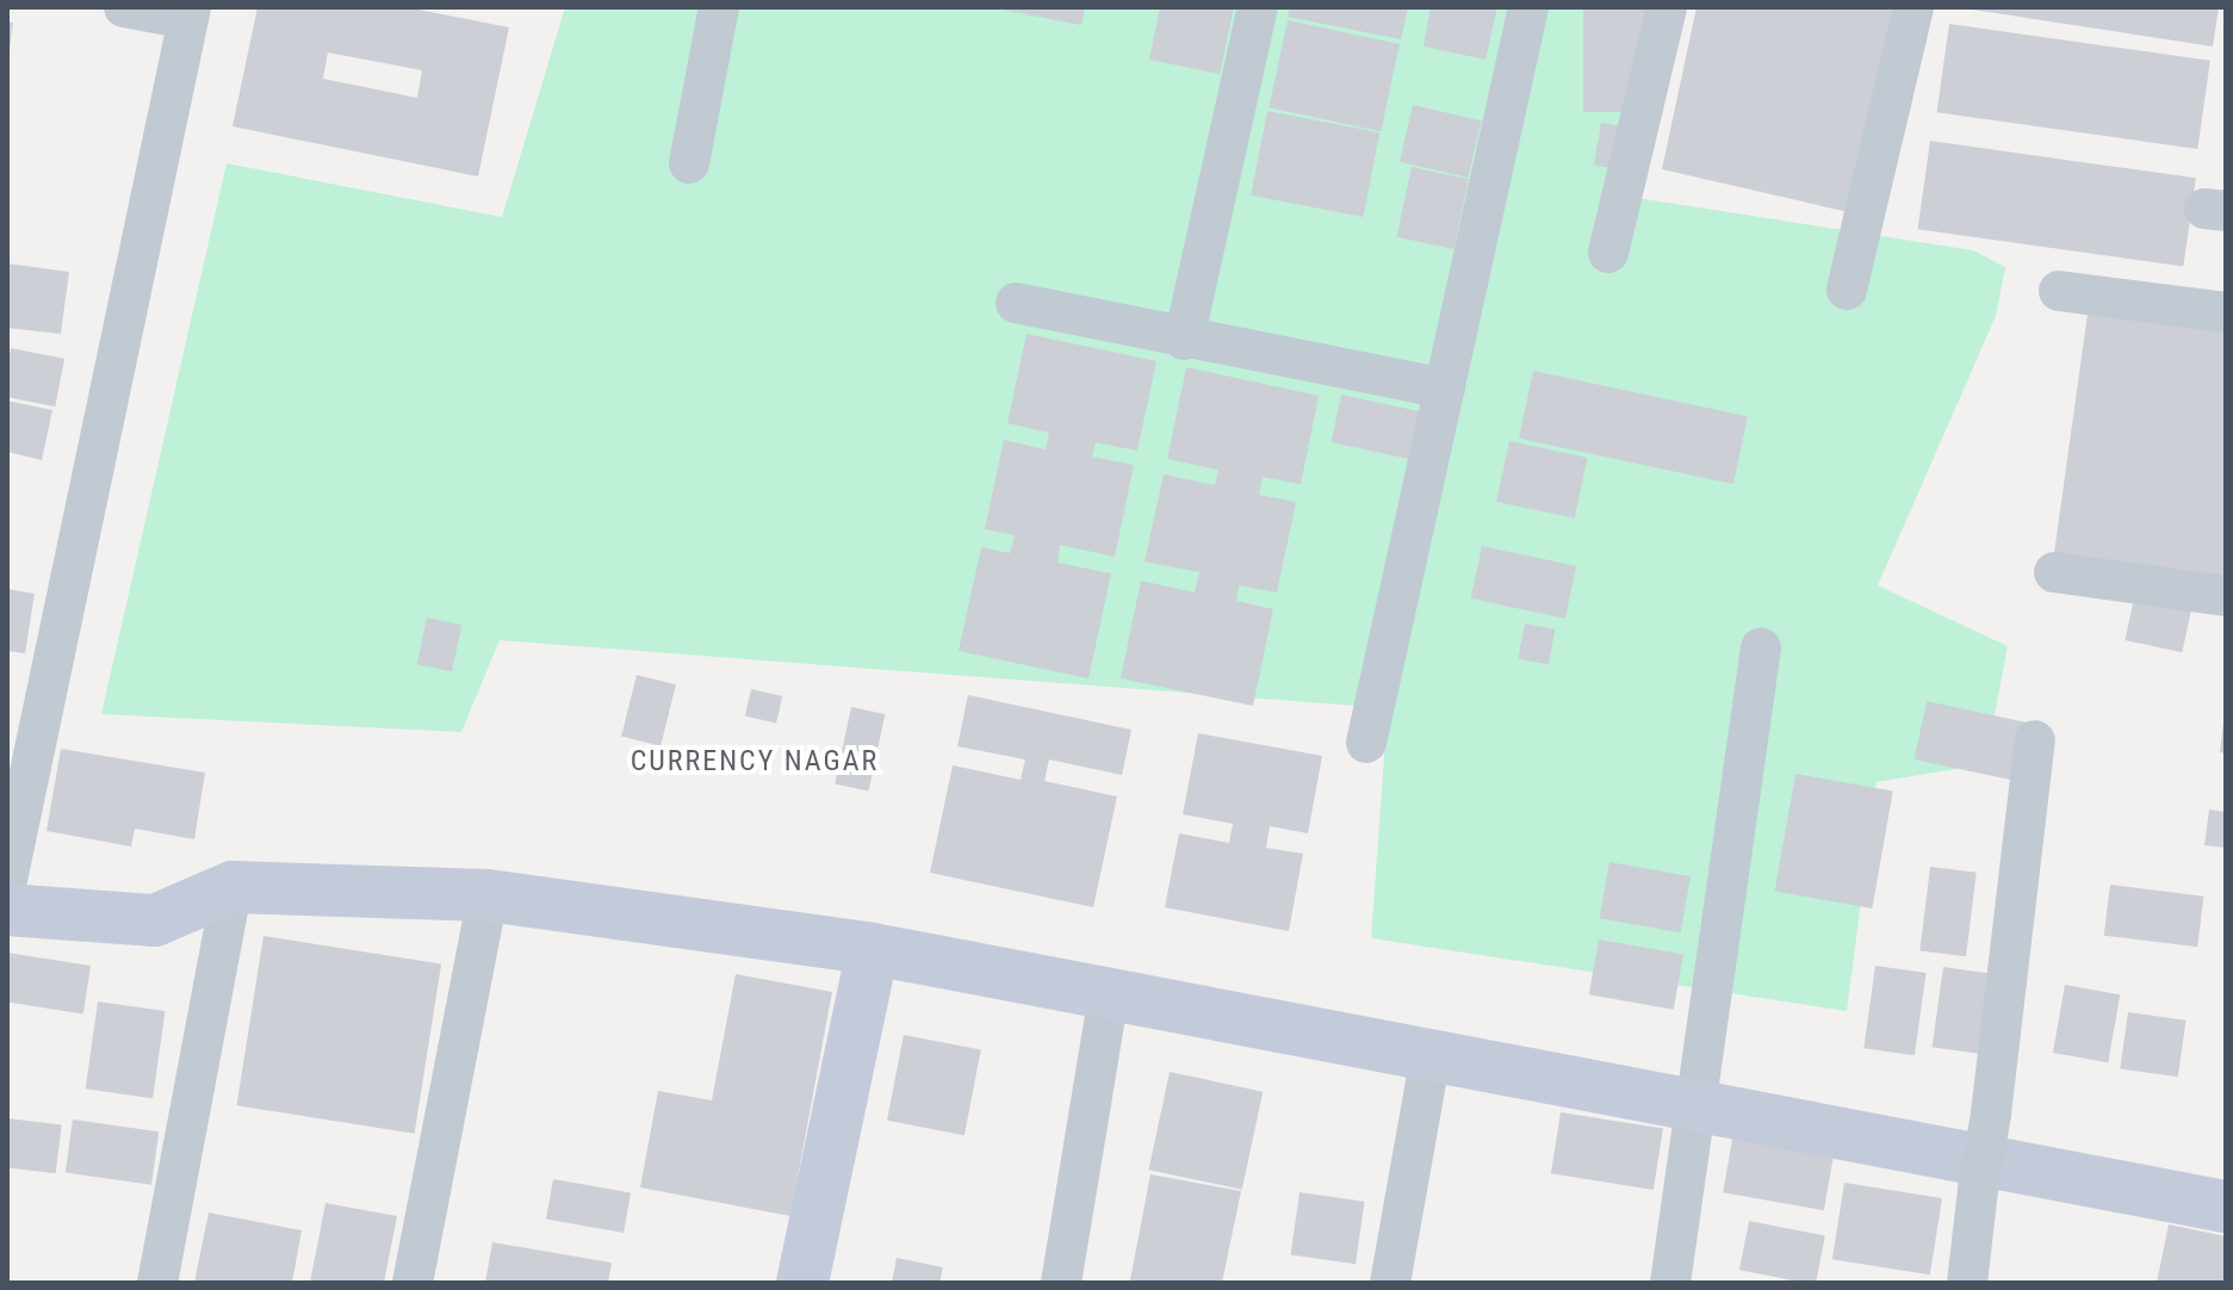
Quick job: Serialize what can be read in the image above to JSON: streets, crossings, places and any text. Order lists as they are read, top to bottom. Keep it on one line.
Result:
{"districts":["CURRENCY NAGAR"]}
